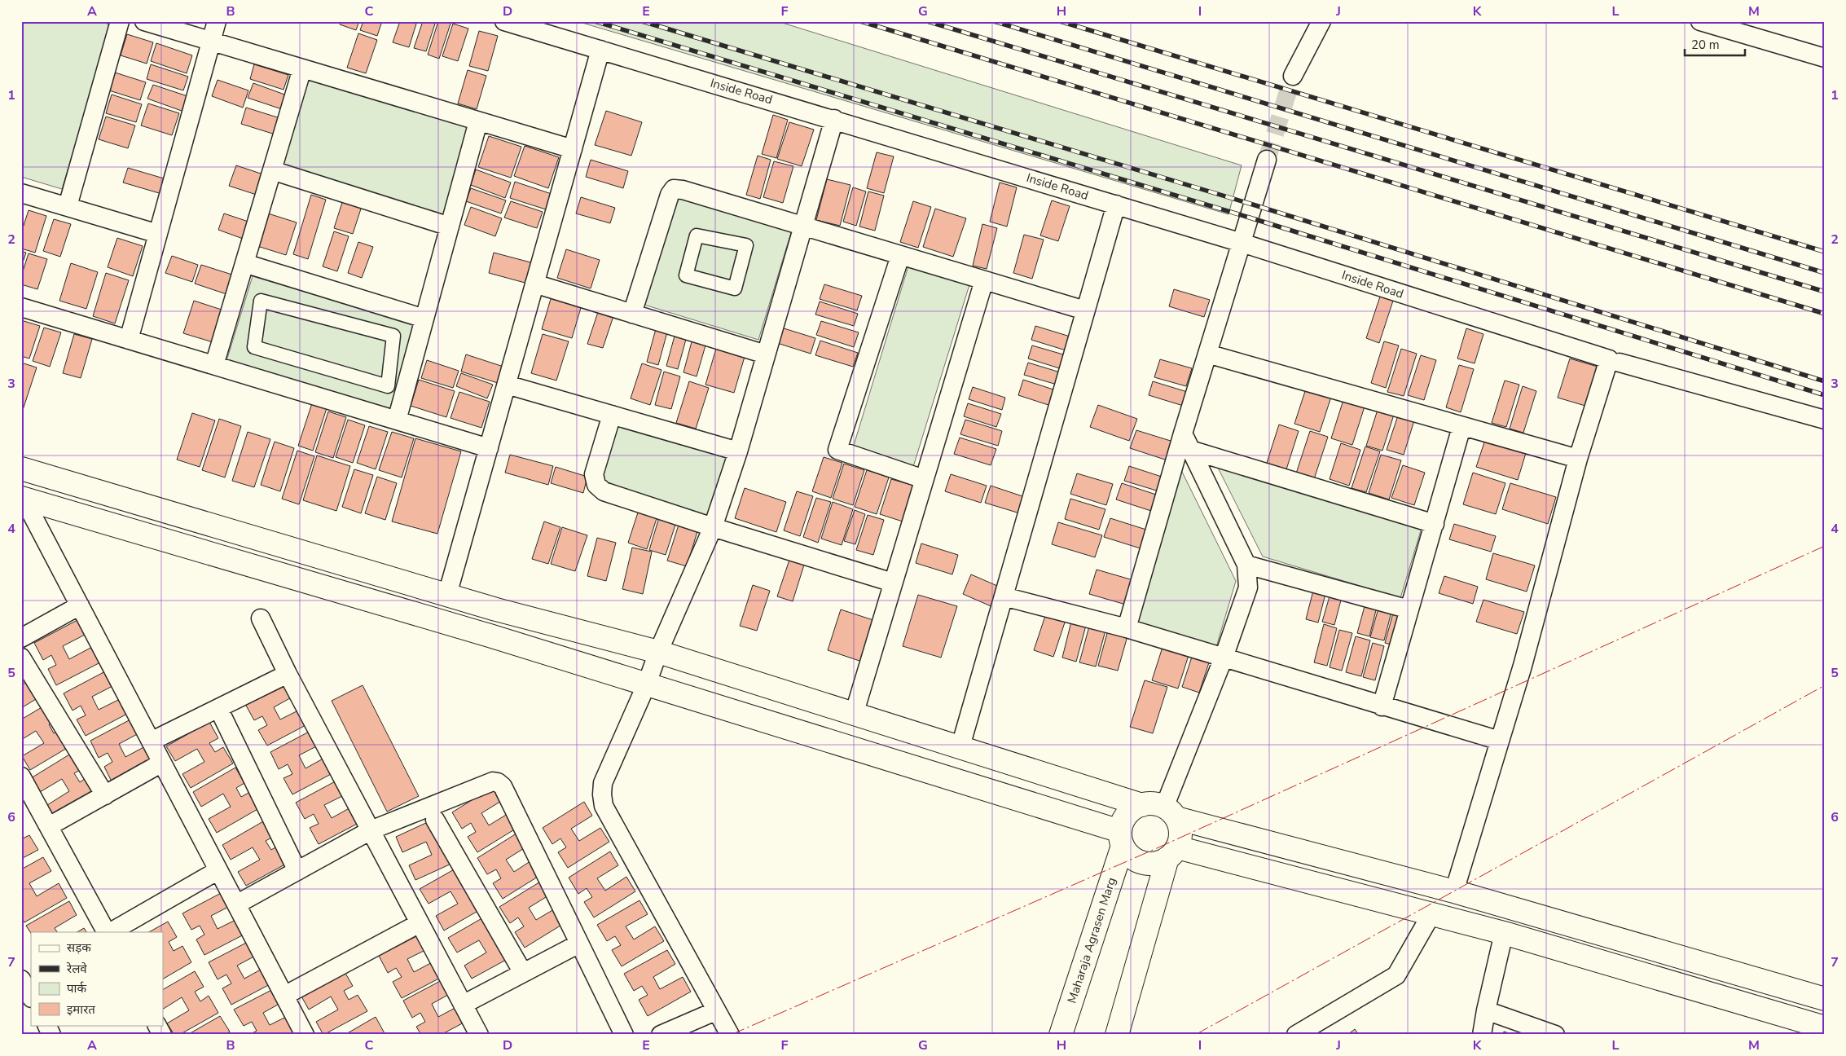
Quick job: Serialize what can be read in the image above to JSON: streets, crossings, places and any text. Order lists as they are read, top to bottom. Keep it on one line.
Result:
{"streets":{"street":["Inside Road","Maharaja Agrasen Marg"]},"legend":["सड़क","रेलवे","पार्क","इमारत"],"scale_bar":"20 m","grid":{"columns":["A","B","C","D","E","F","G","H","I","J","K","L","M"],"rows":["1","2","3","4","5","6","7"]}}
